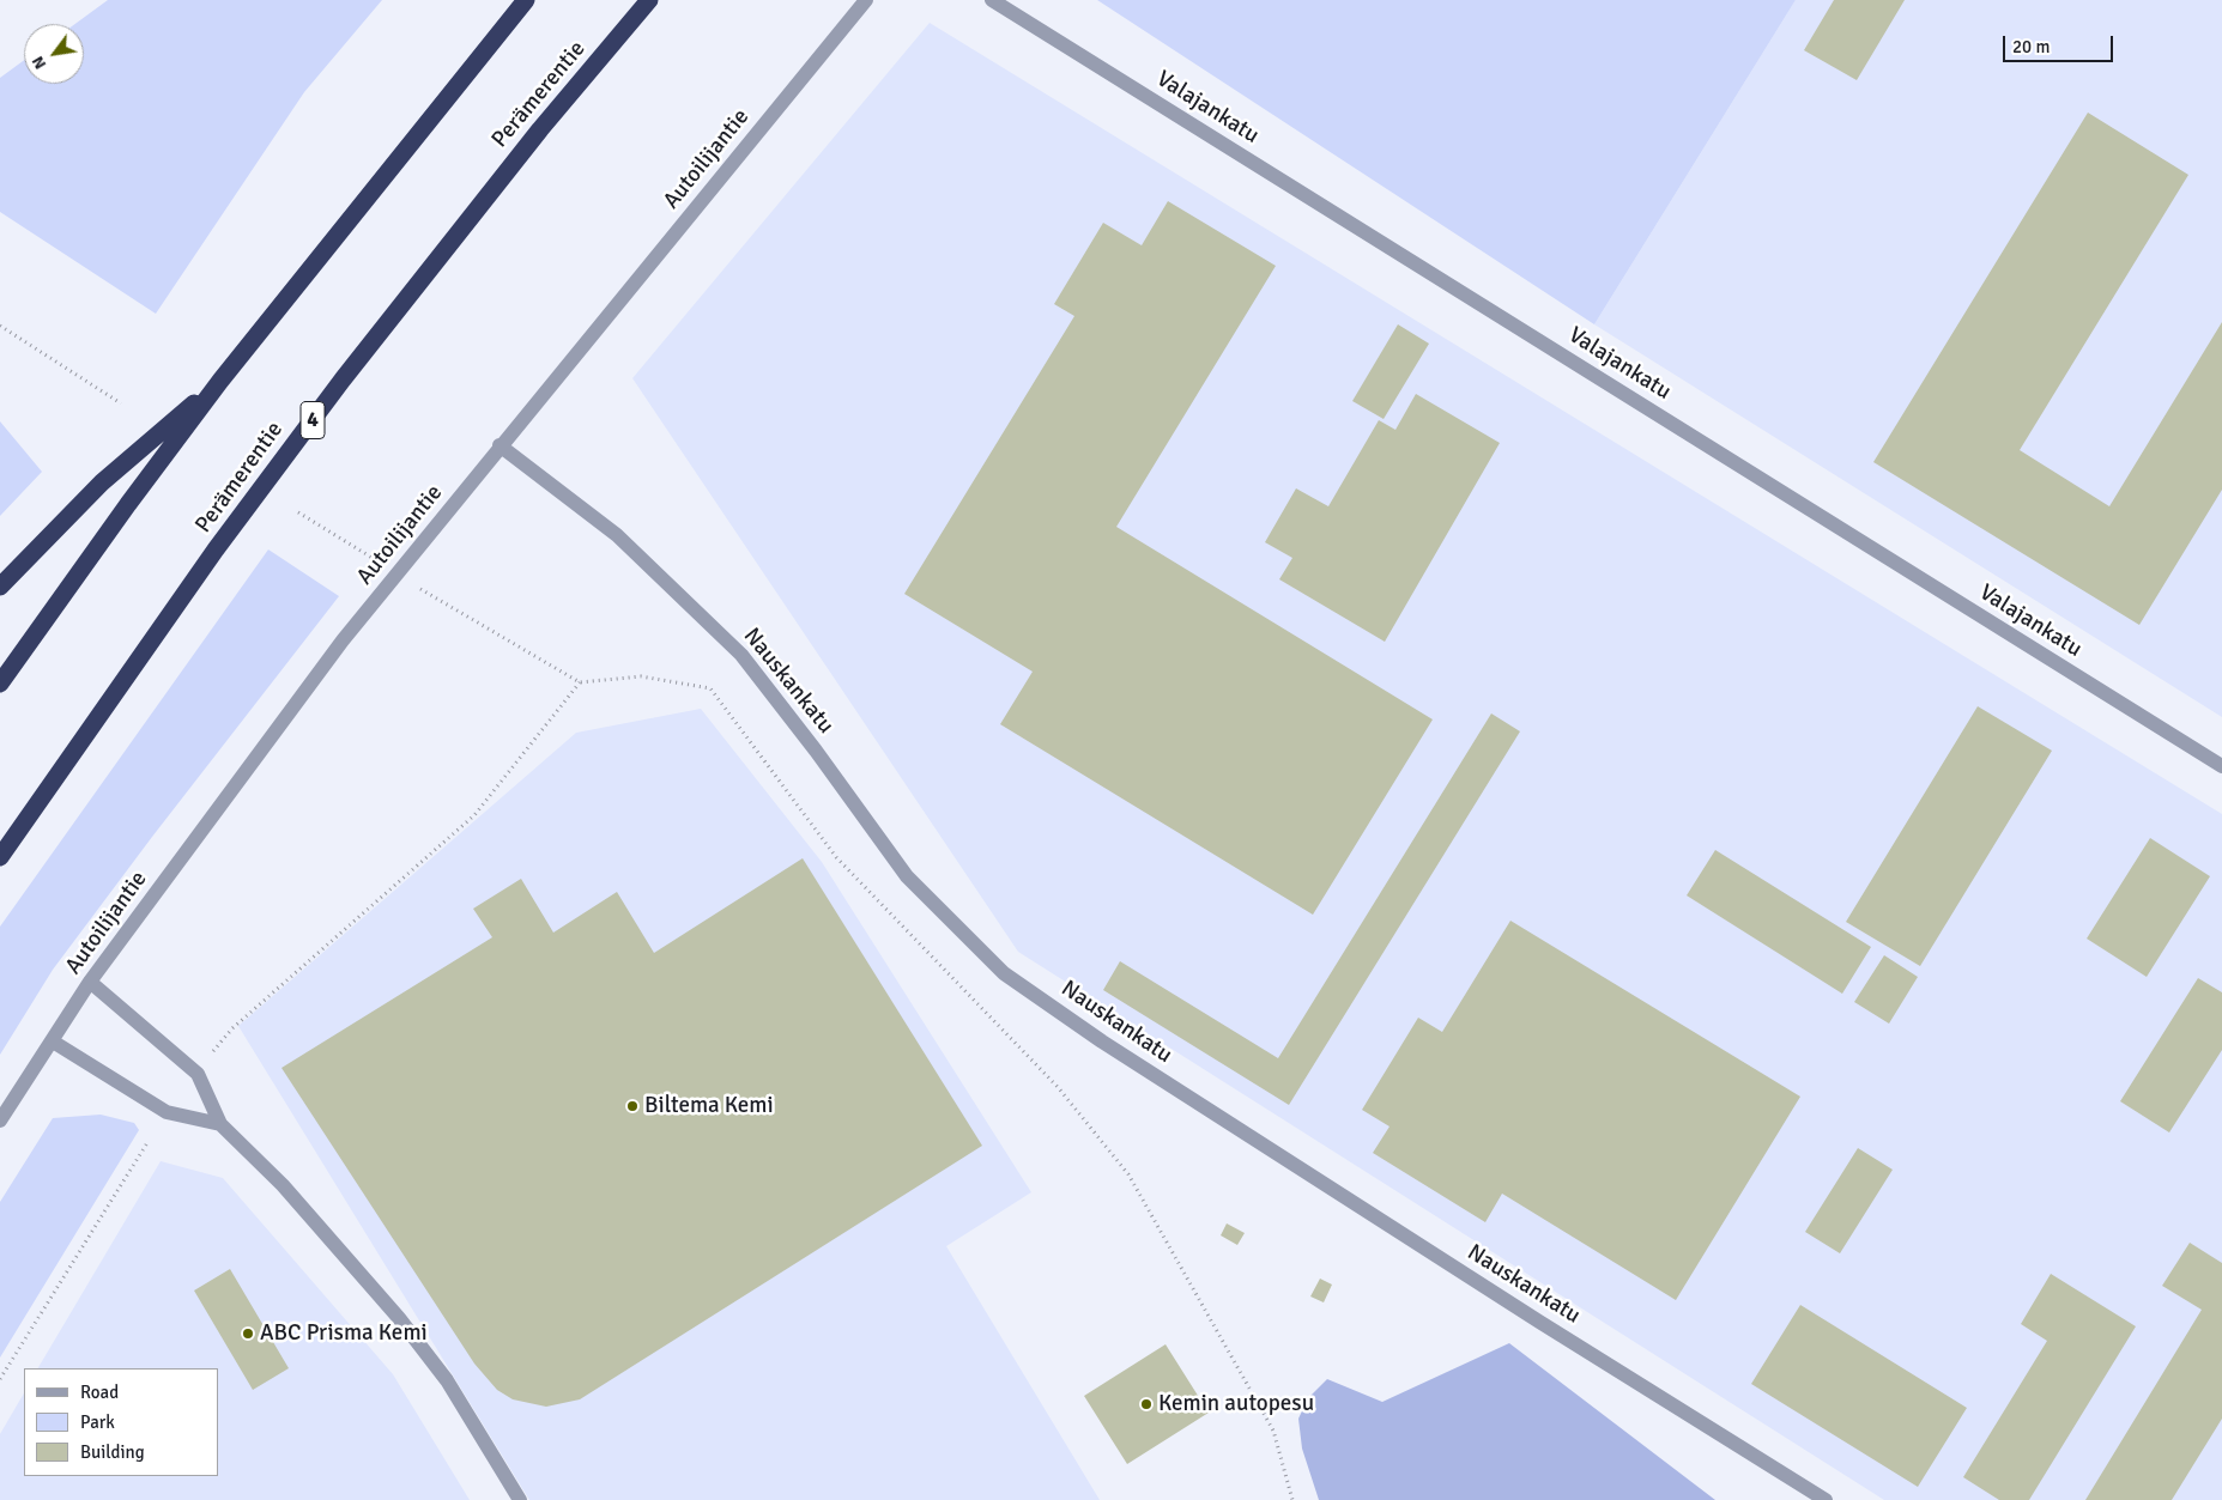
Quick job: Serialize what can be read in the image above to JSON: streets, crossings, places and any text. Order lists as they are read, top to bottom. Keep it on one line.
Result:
{"streets":{"highway":["Perämerentie","4"],"street":["Valajankatu","Autoilijantie","Nauskankatu"]},"crossings":[["Autoilijantie","Nauskankatu"]],"places":["Biltema Kemi","ABC Prisma Kemi","Kemin autopesu"],"legend":["Road","Park","Building"],"scale_bar":"20 m","north":"bottom left"}
